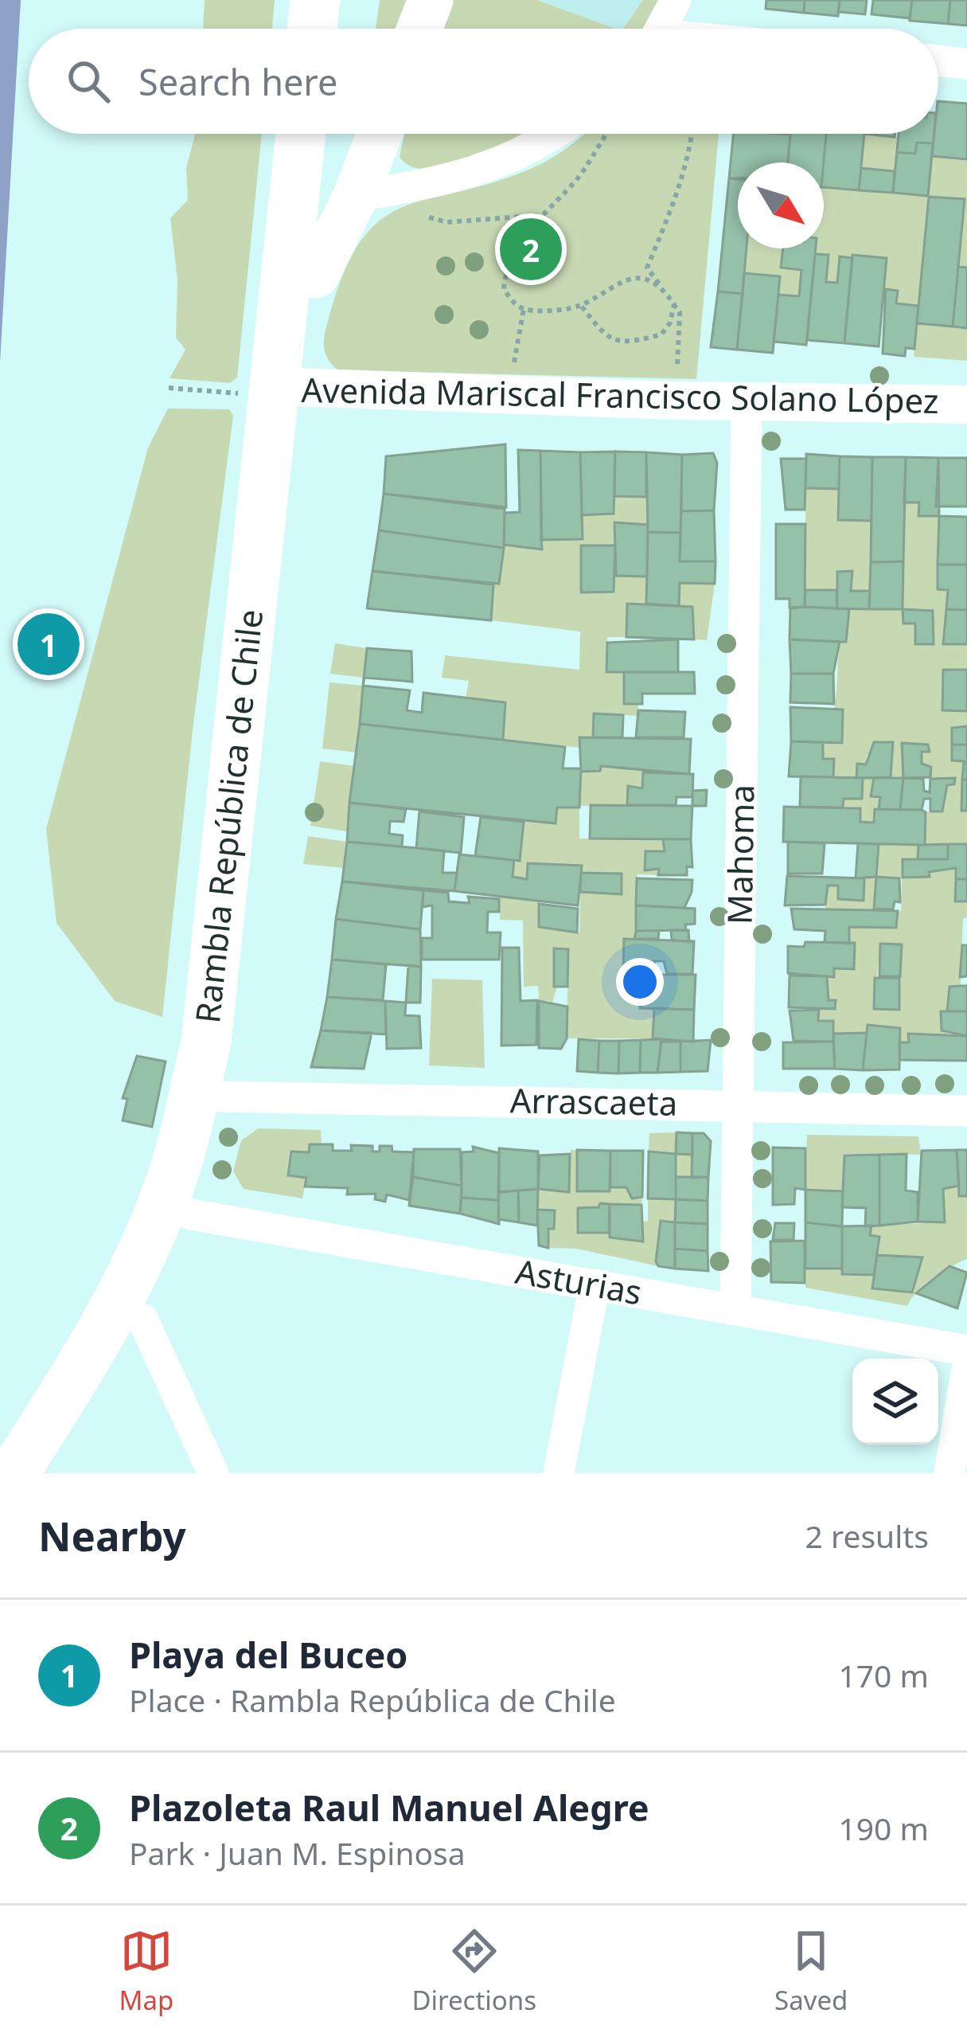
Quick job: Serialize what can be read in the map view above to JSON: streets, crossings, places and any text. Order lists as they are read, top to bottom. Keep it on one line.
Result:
{"streets":{"main road":["Rambla República de Chile"],"street":["Avenida Mariscal Francisco Solano López","Mahoma","Arrascaeta","Asturias"]},"crossings":[["Avenida Mariscal Francisco Solano López","Rambla República de Chile"],["Avenida Mariscal Francisco Solano López","Mahoma"],["Rambla República de Chile","Arrascaeta"],["Rambla República de Chile","Asturias"],["Mahoma","Arrascaeta"],["Mahoma","Asturias"]],"north":"bottom right","page":{"search":"Search here","pins":["2","1"],"heading":["Nearby","2 results"],"list":[{"mark":"1","name":"Playa del Buceo","note":"Place · Rambla República de Chile","value":"170 m"},{"mark":"2","name":"Plazoleta Raul Manuel Alegre","note":"Park · Juan M. Espinosa","value":"190 m"}],"nav":["Map","Directions","Saved"]}}
